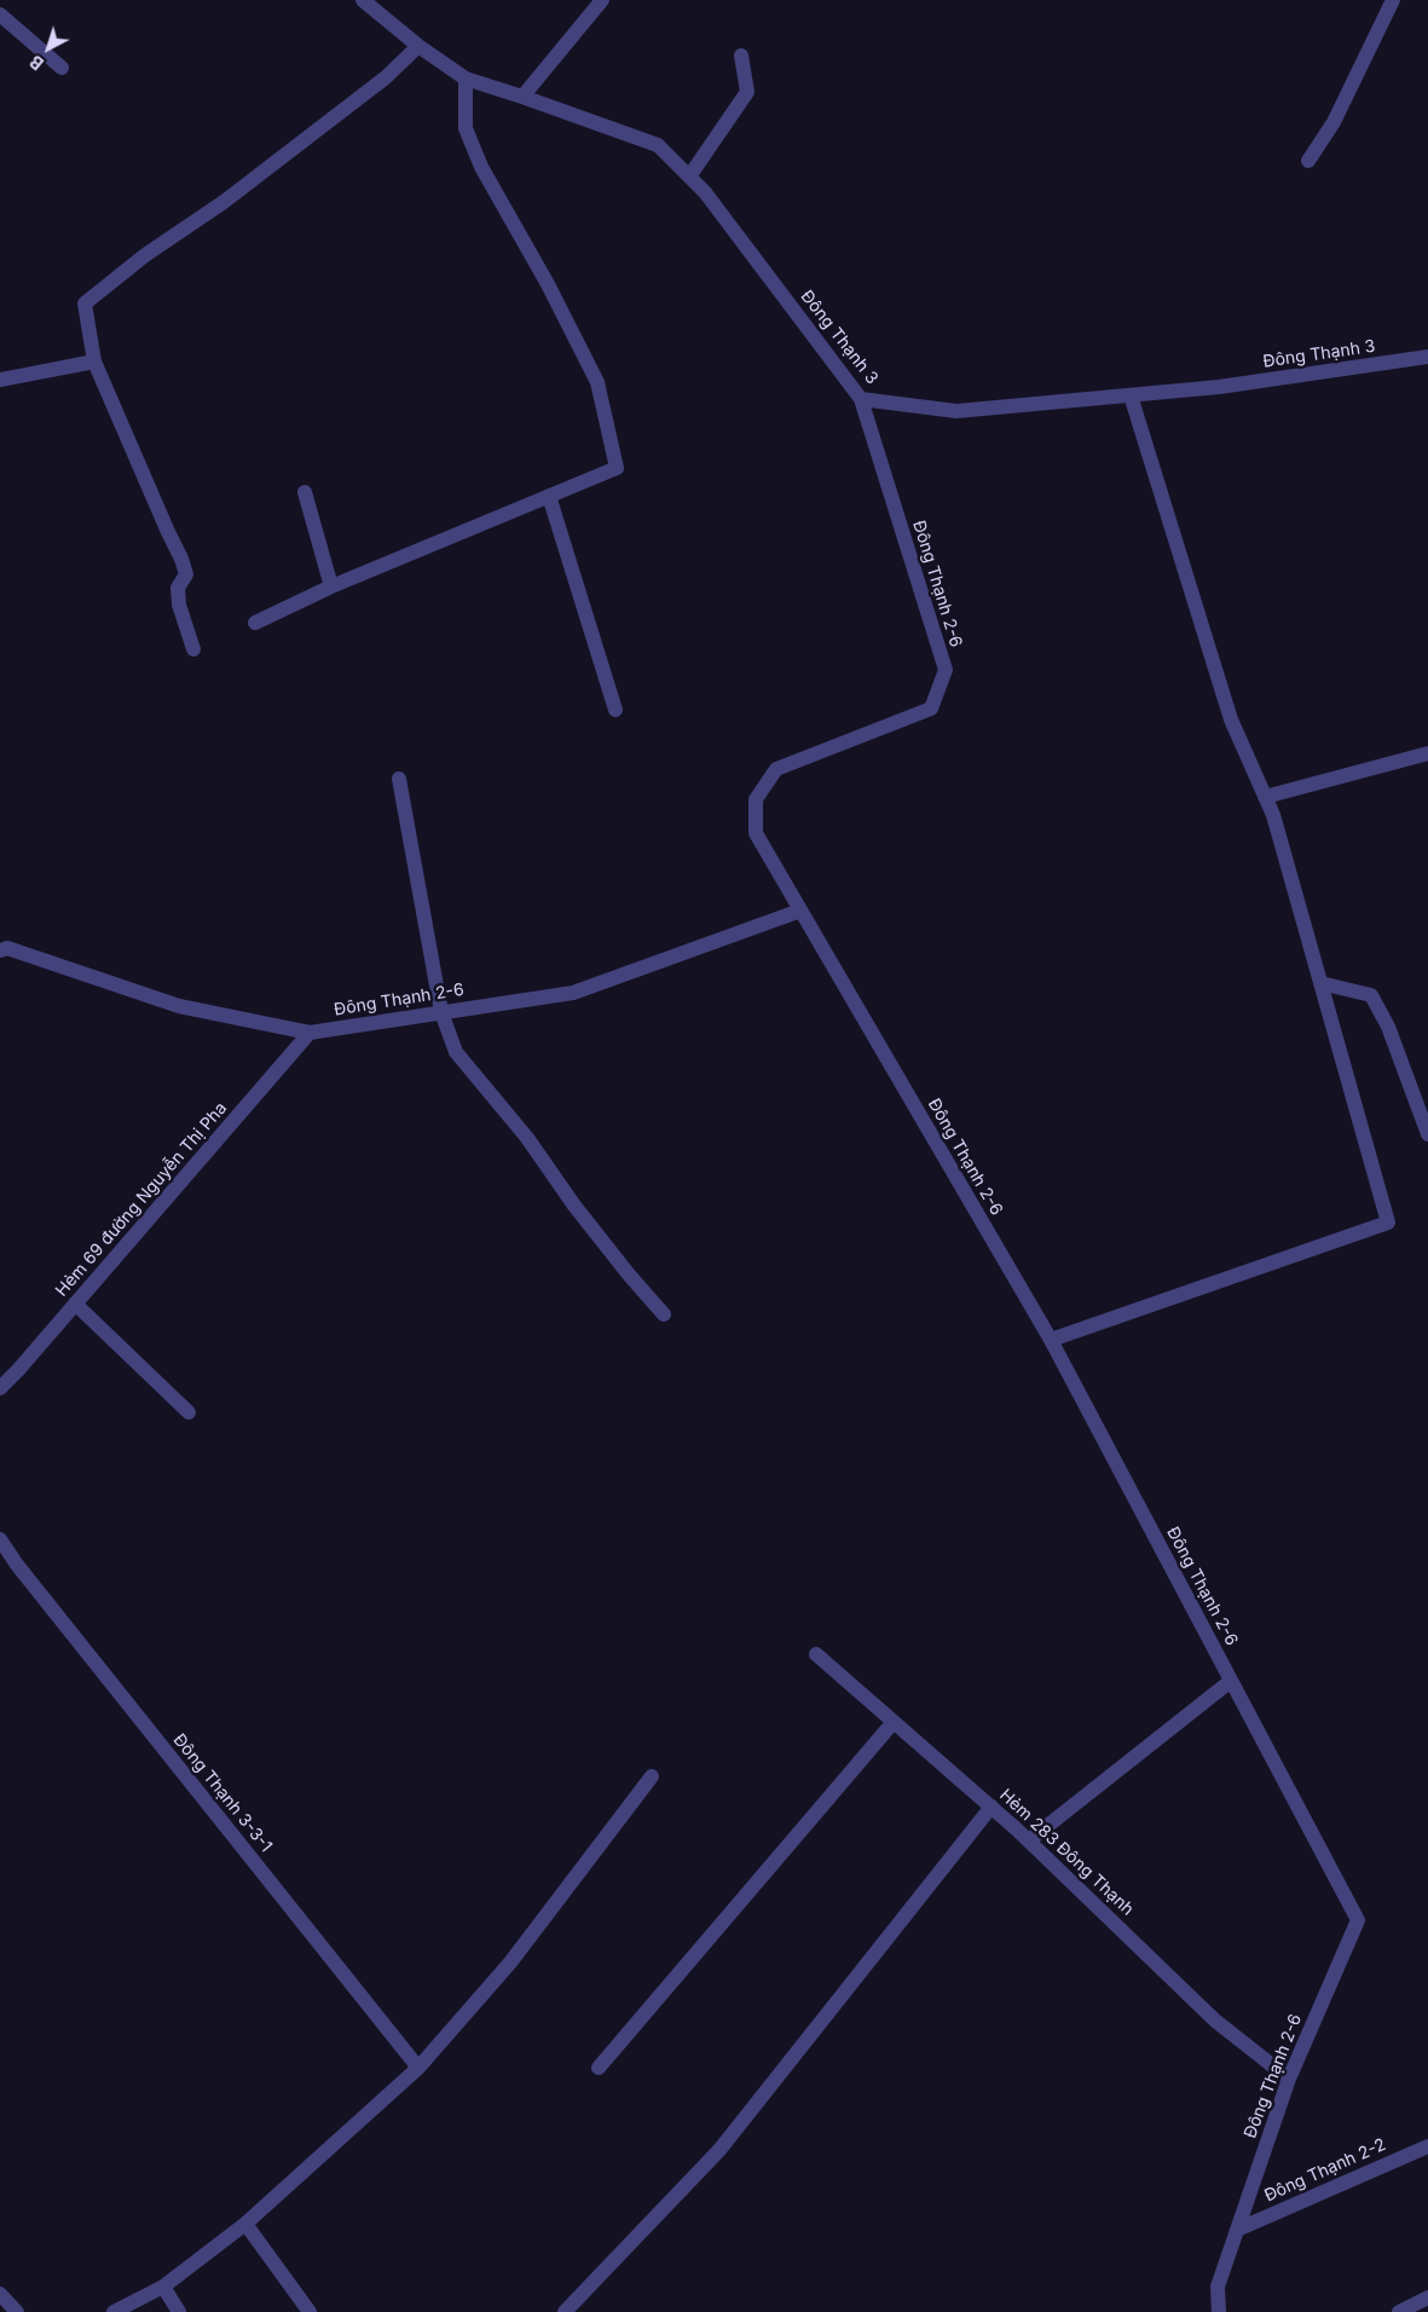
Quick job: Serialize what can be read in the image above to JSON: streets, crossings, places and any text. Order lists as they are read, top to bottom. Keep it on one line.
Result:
{"streets":{"street":["Đông Thạnh 3","Đông Thạnh 2-6","Hẻm 69 đường Nguyễn Thị Pha","Đông Thạnh 3-3-1","Hẻm 283 Đông Thạnh","Đông Thạnh 2-2"]},"crossings":[["Đông Thạnh 3","Đông Thạnh 2-6"],["Đông Thạnh 2-6","Hẻm 69 đường Nguyễn Thị Pha"],["Đông Thạnh 2-6","Hẻm 283 Đông Thạnh"],["Đông Thạnh 2-6","Đông Thạnh 2-2"]],"north":"bottom left"}
